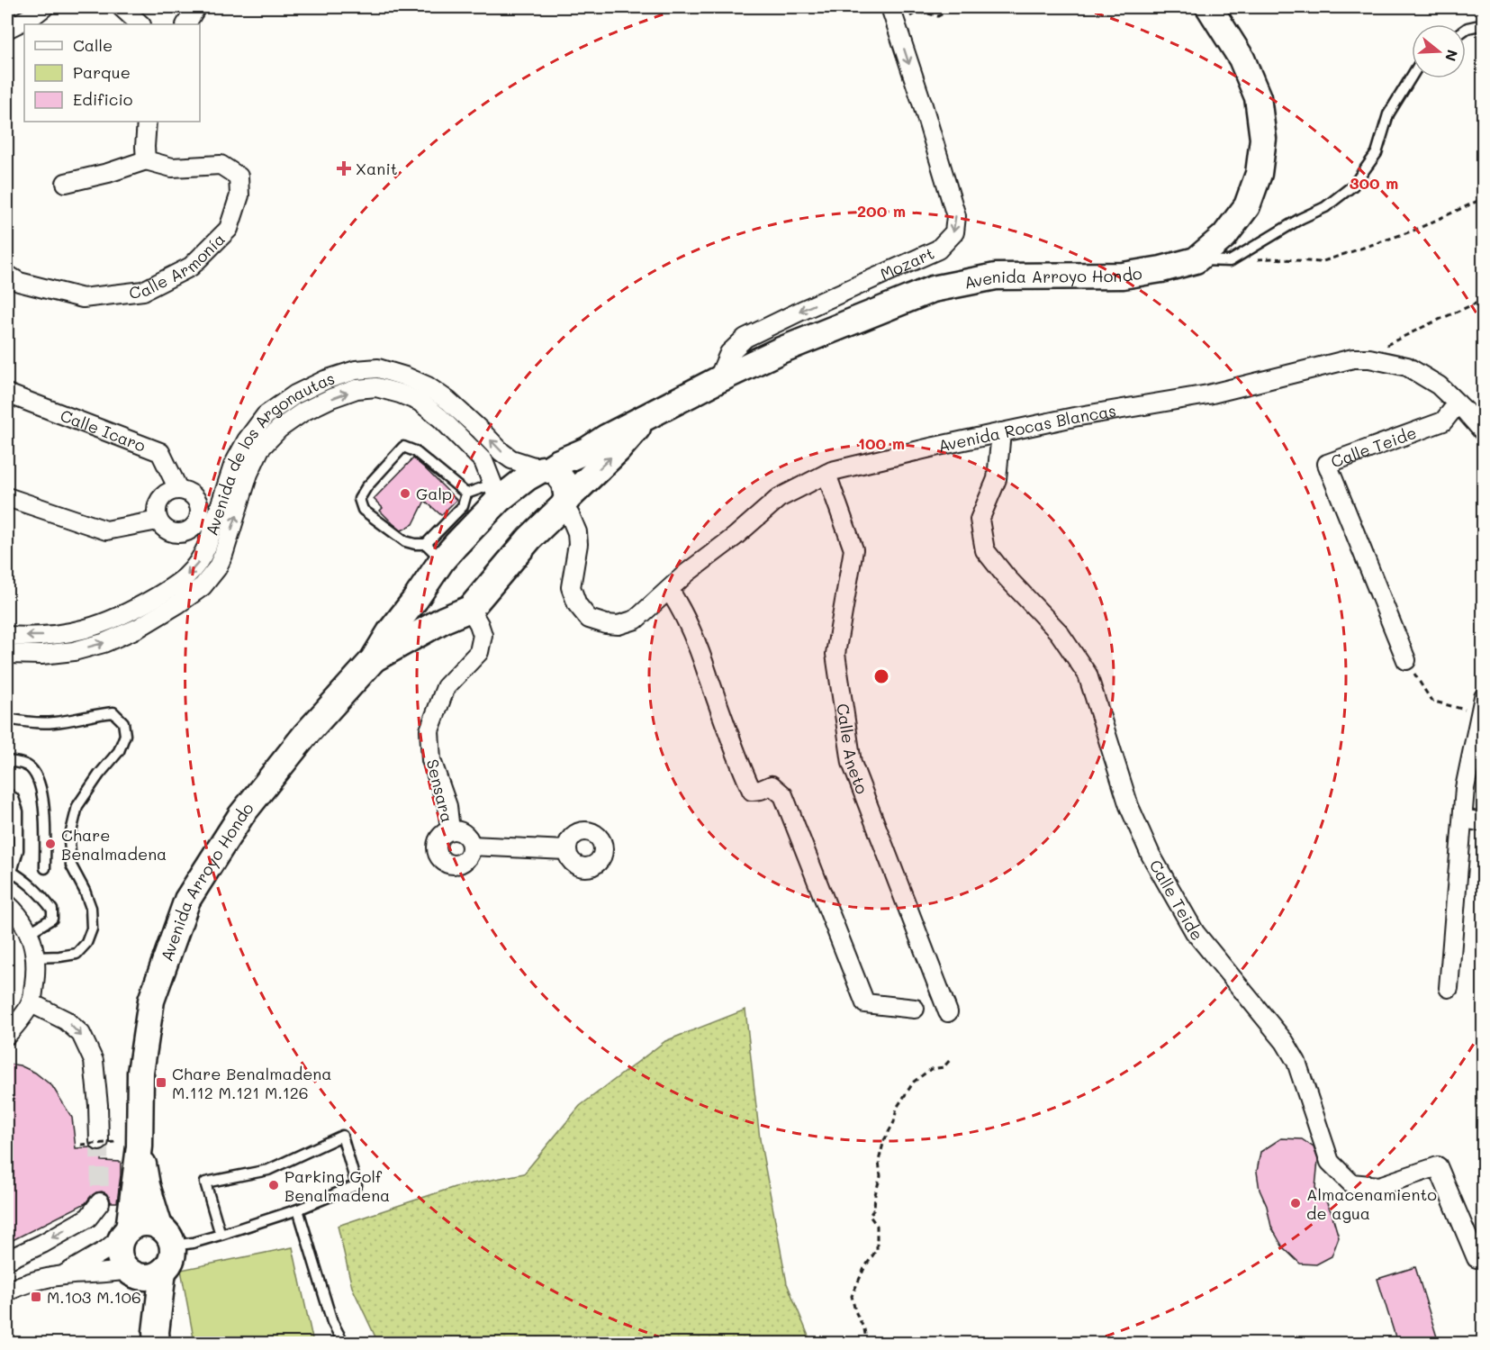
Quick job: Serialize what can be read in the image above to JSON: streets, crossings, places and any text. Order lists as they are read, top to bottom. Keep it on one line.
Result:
{"streets":{"main road":["Avenida Arroyo Hondo"],"street":["Calle Armonía","Mozart","Avenida Rocas Blancas","Calle Icaro","Calle Teide","Avenida de los Argonautas","Calle Aneto","Sensara"]},"crossings":[["Mozart","Avenida Arroyo Hondo"],["Avenida Arroyo Hondo","Avenida Rocas Blancas"],["Avenida Arroyo Hondo","Avenida de los Argonautas"],["Avenida Arroyo Hondo","Sensara"],["Avenida Rocas Blancas","Calle Teide"],["Avenida Rocas Blancas","Calle Aneto"]],"places":{"health":["Xanit"],"other":["Galp","Chare Benalmadena","Parking Golf Benalmadena","Almacenamiento de agua"],"transit":["Chare Benalmadena M.112 M.121 M.126","M.103 M.106"]},"legend":["Calle","Parque","Edificio"],"north":"right","rings":["300 m","200 m","100 m"]}
